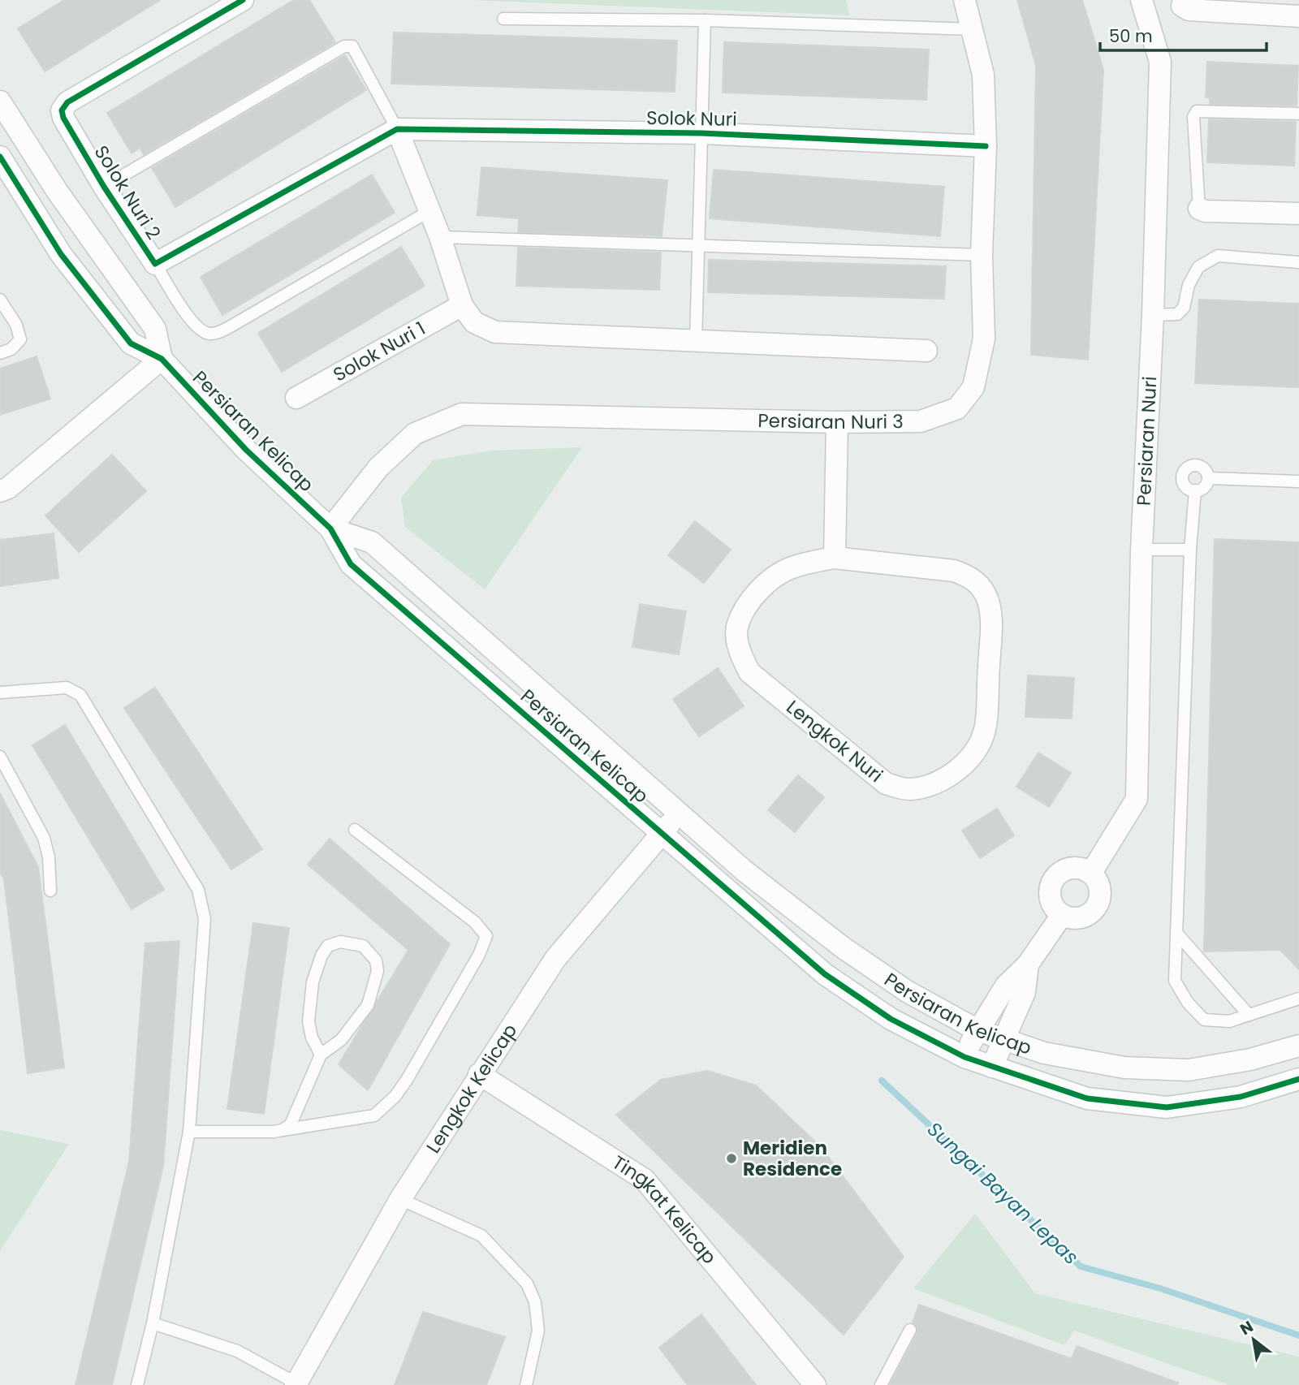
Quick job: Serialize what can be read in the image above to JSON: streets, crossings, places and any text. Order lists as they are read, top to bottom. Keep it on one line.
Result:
{"streets":{"street":["Solok Nuri","Solok Nuri 2","Solok Nuri 1","Persiaran Nuri 3","Persiaran Kelicap","Persiaran Nuri","Lengkok Nuri","Lengkok Kelicap","Tingkat Kelicap"]},"crossings":[["Solok Nuri","Solok Nuri 2"],["Solok Nuri","Persiaran Nuri 3"],["Persiaran Nuri 3","Persiaran Kelicap"],["Persiaran Kelicap","Lengkok Kelicap"],["Lengkok Kelicap","Tingkat Kelicap"]],"water":["Sungai Bayan Lepas"],"places":["Meridien Residence"],"scale_bar":"50 m","north":"top left"}
